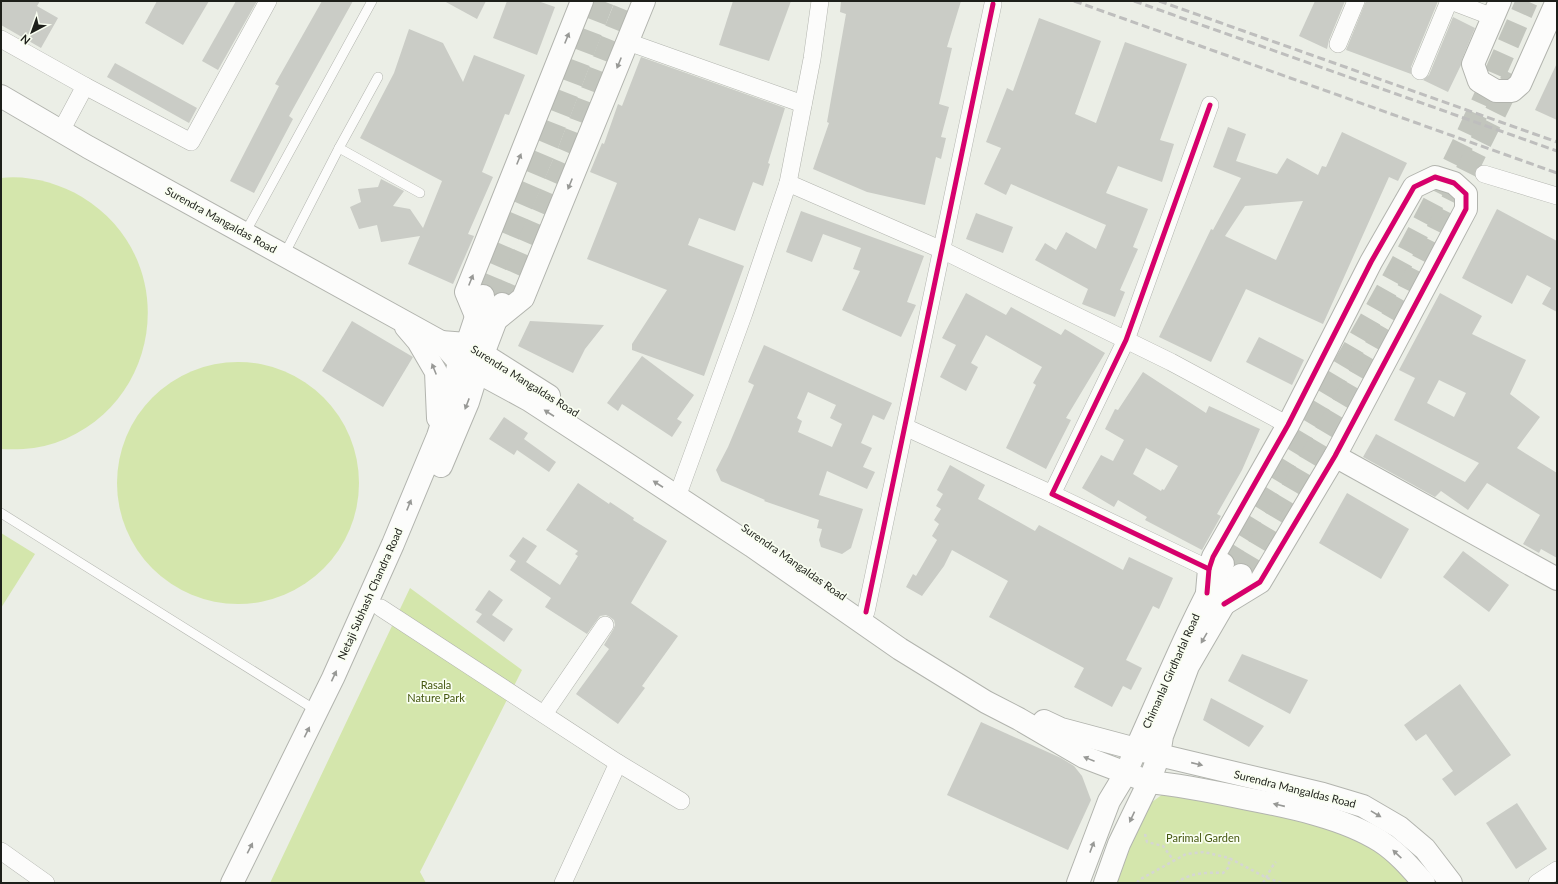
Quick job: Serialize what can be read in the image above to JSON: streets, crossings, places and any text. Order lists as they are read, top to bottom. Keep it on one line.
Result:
{"streets":{"main road":["Surendra Mangaldas Road","Netaji Subhash Chandra Road","Chimanlal Girdharlal Road"]},"crossings":[["Surendra Mangaldas Road","Netaji Subhash Chandra Road"],["Surendra Mangaldas Road","Chimanlal Girdharlal Road"]],"parks":["Rasala Nature Park","Parimal Garden"],"north":"bottom left"}
